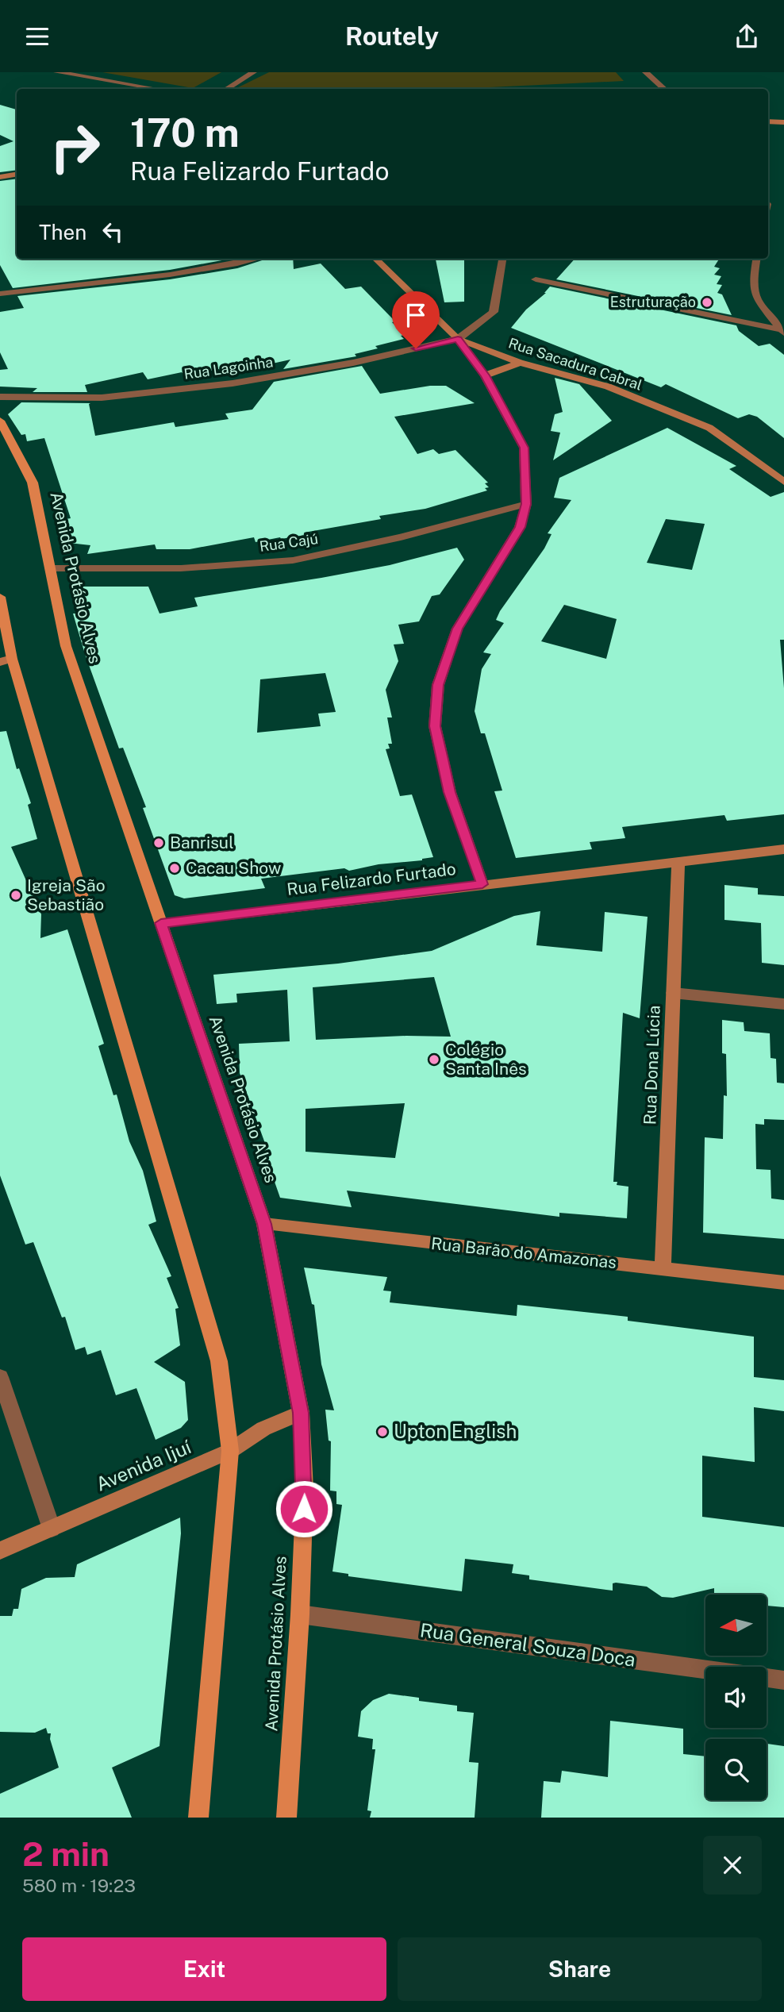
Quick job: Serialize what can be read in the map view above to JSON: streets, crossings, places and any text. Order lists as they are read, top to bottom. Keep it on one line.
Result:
{"streets":{"main road":["Avenida Protásio Alves"],"street":["Rua Sacadura Cabral","Rua Lagoinha","Rua Cajú","Rua Felizardo Furtado","Rua Dona Lúcia","Rua Barão do Amazonas","Avenida Ijuí","Rua General Souza Doca"]},"crossings":[["Rua Sacadura Cabral","Rua Lagoinha"],["Rua Cajú","Avenida Protásio Alves"],["Avenida Protásio Alves","Rua Felizardo Furtado"],["Avenida Protásio Alves","Rua Barão do Amazonas"],["Avenida Protásio Alves","Avenida Ijuí"],["Avenida Protásio Alves","Rua General Souza Doca"],["Rua Felizardo Furtado","Rua Dona Lúcia"],["Rua Dona Lúcia","Rua Barão do Amazonas"]],"places":["Estruturação","Banrisul","Cacau Show","Igreja São Sebastião","Colégio Santa Inês","Upton English"],"north":"left","page":{"header":"Routely","turn":["170 m","Rua Felizardo Furtado"],"then":"Then","heading":["2 min","580 m · 19:23"],"buttons":["Exit","Share"]}}
